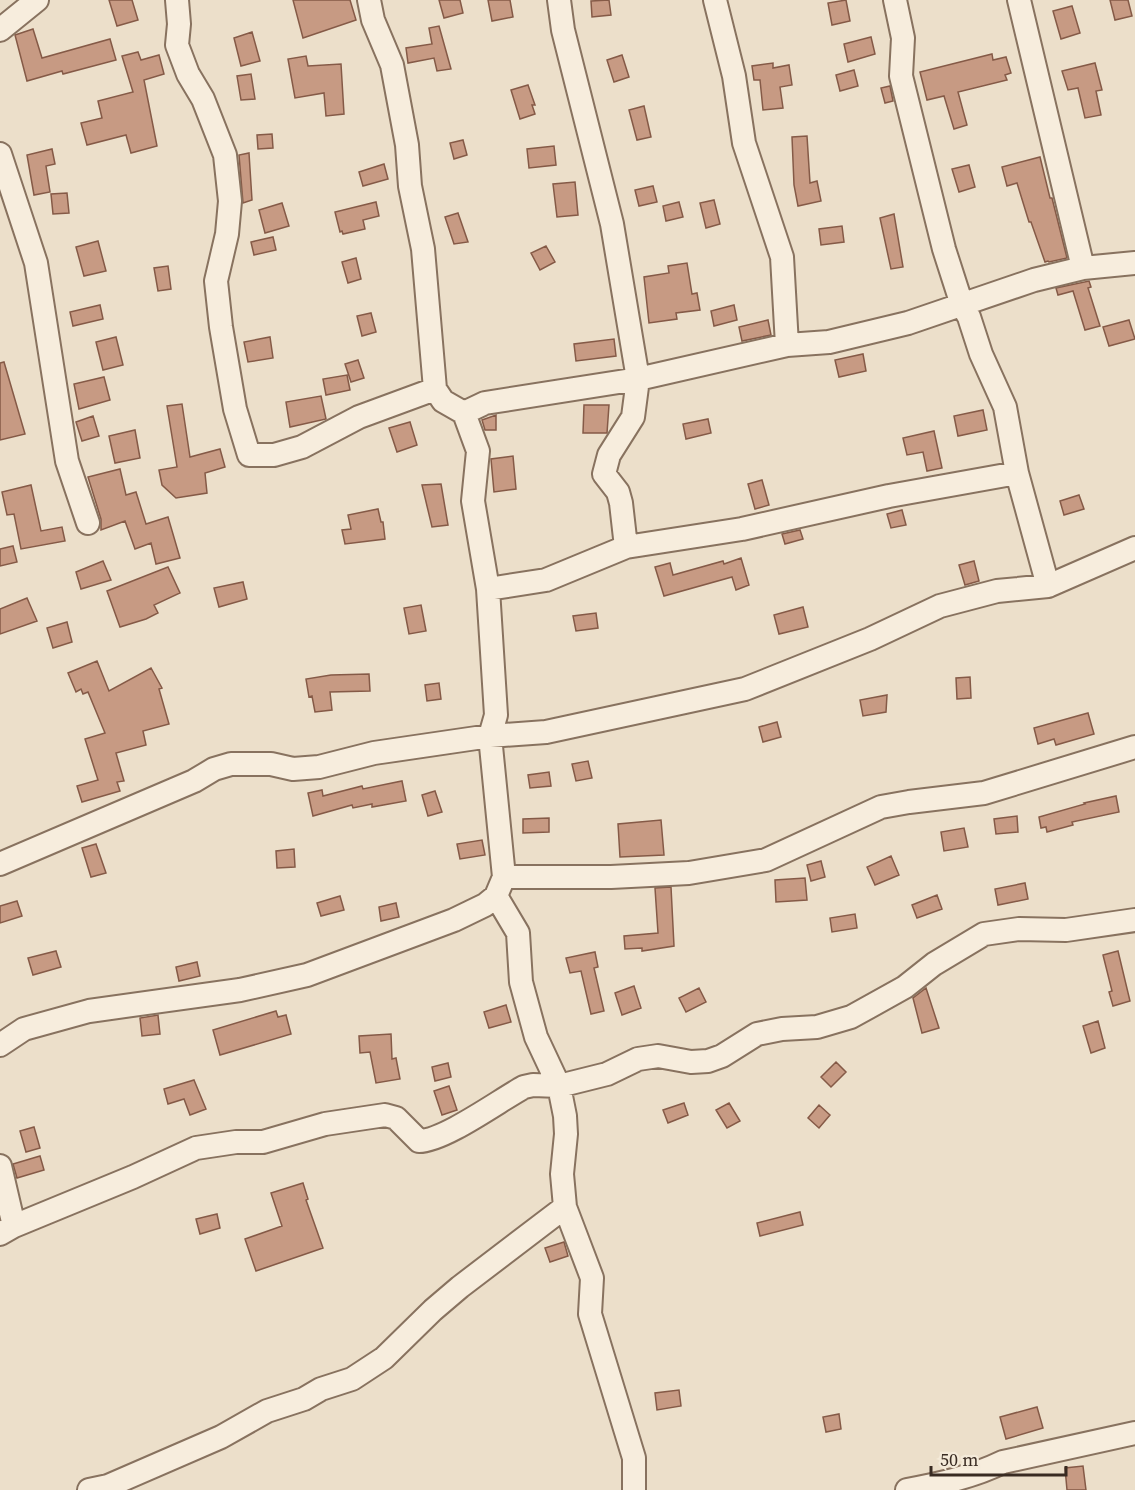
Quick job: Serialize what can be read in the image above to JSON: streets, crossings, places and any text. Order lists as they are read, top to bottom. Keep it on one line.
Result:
{"scale_bar":"50 m"}
